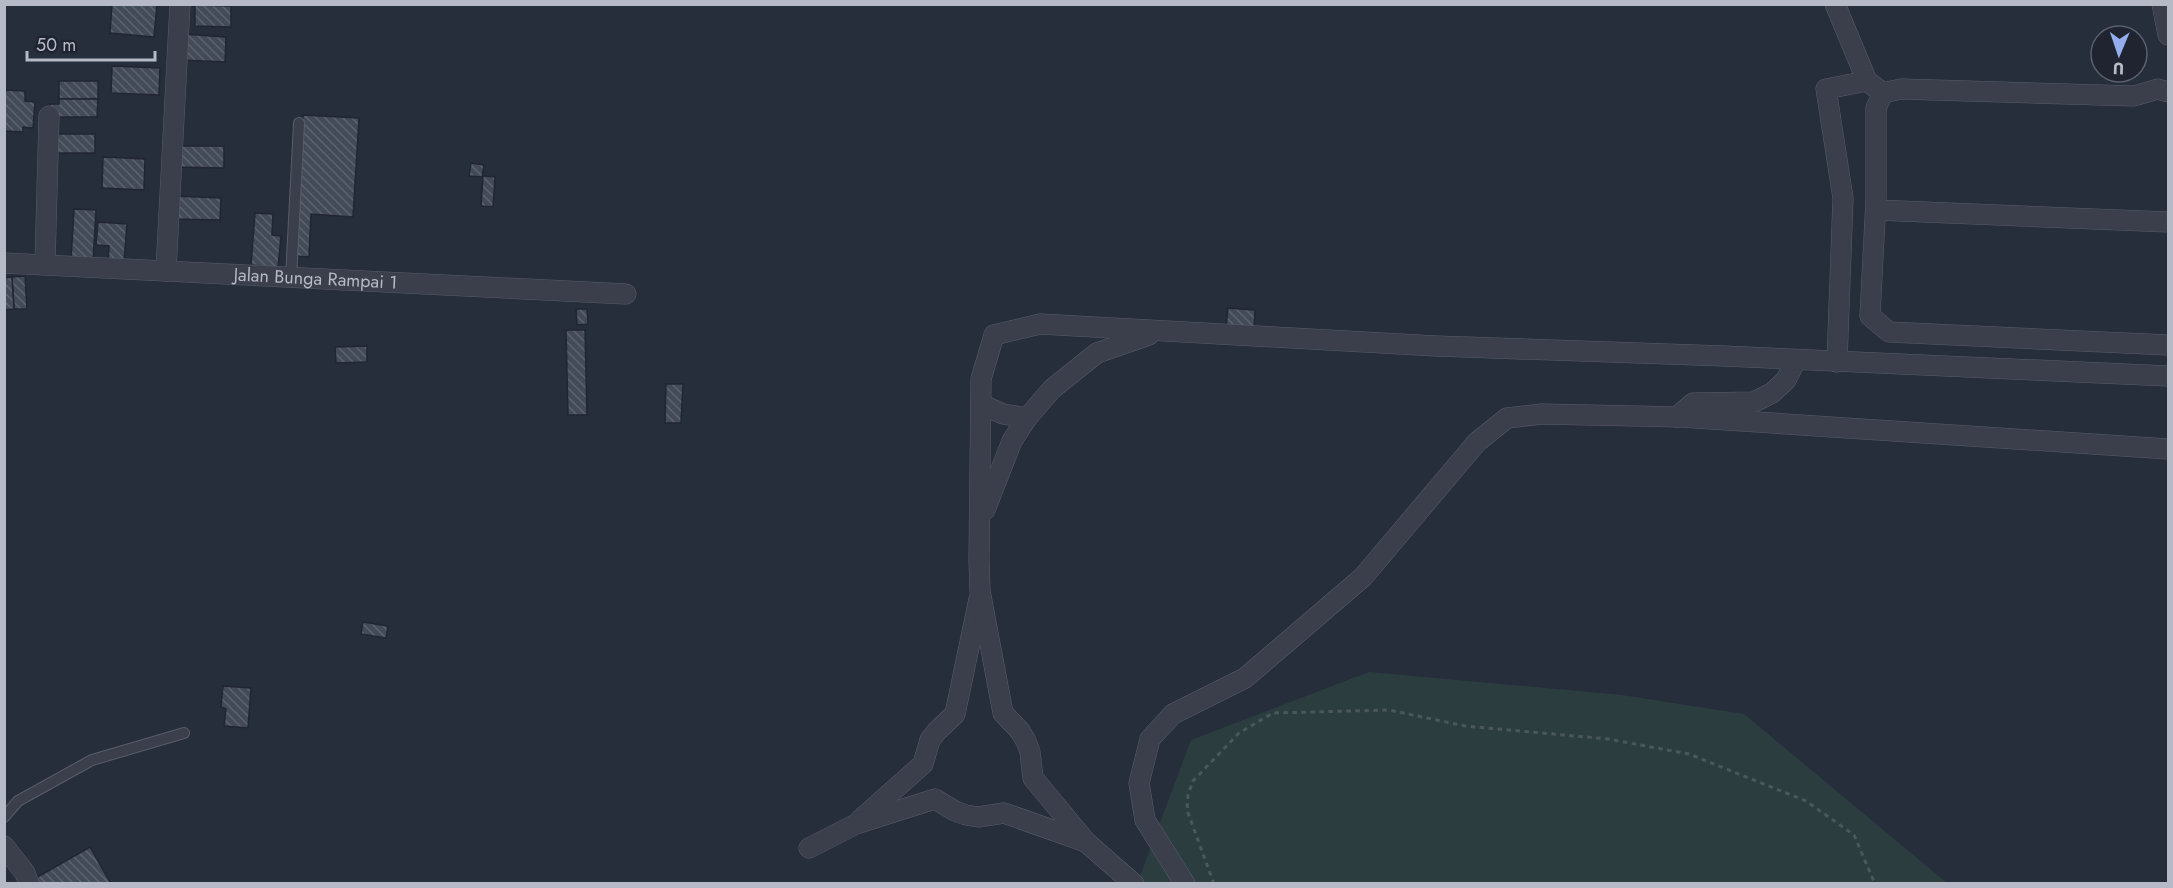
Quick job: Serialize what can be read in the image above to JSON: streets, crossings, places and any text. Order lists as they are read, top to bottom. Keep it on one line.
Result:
{"streets":{"street":["Jalan Bunga Rampai 1"]},"scale_bar":"50 m","north":"bottom"}
